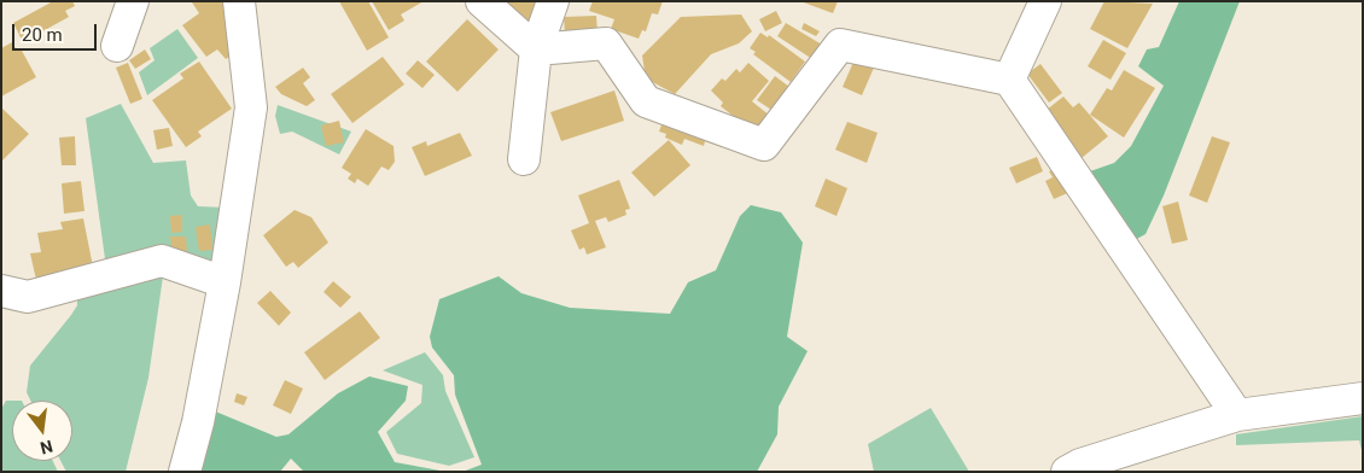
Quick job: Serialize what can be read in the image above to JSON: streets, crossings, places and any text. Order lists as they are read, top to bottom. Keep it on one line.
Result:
{"scale_bar":"20 m","north":"bottom"}
